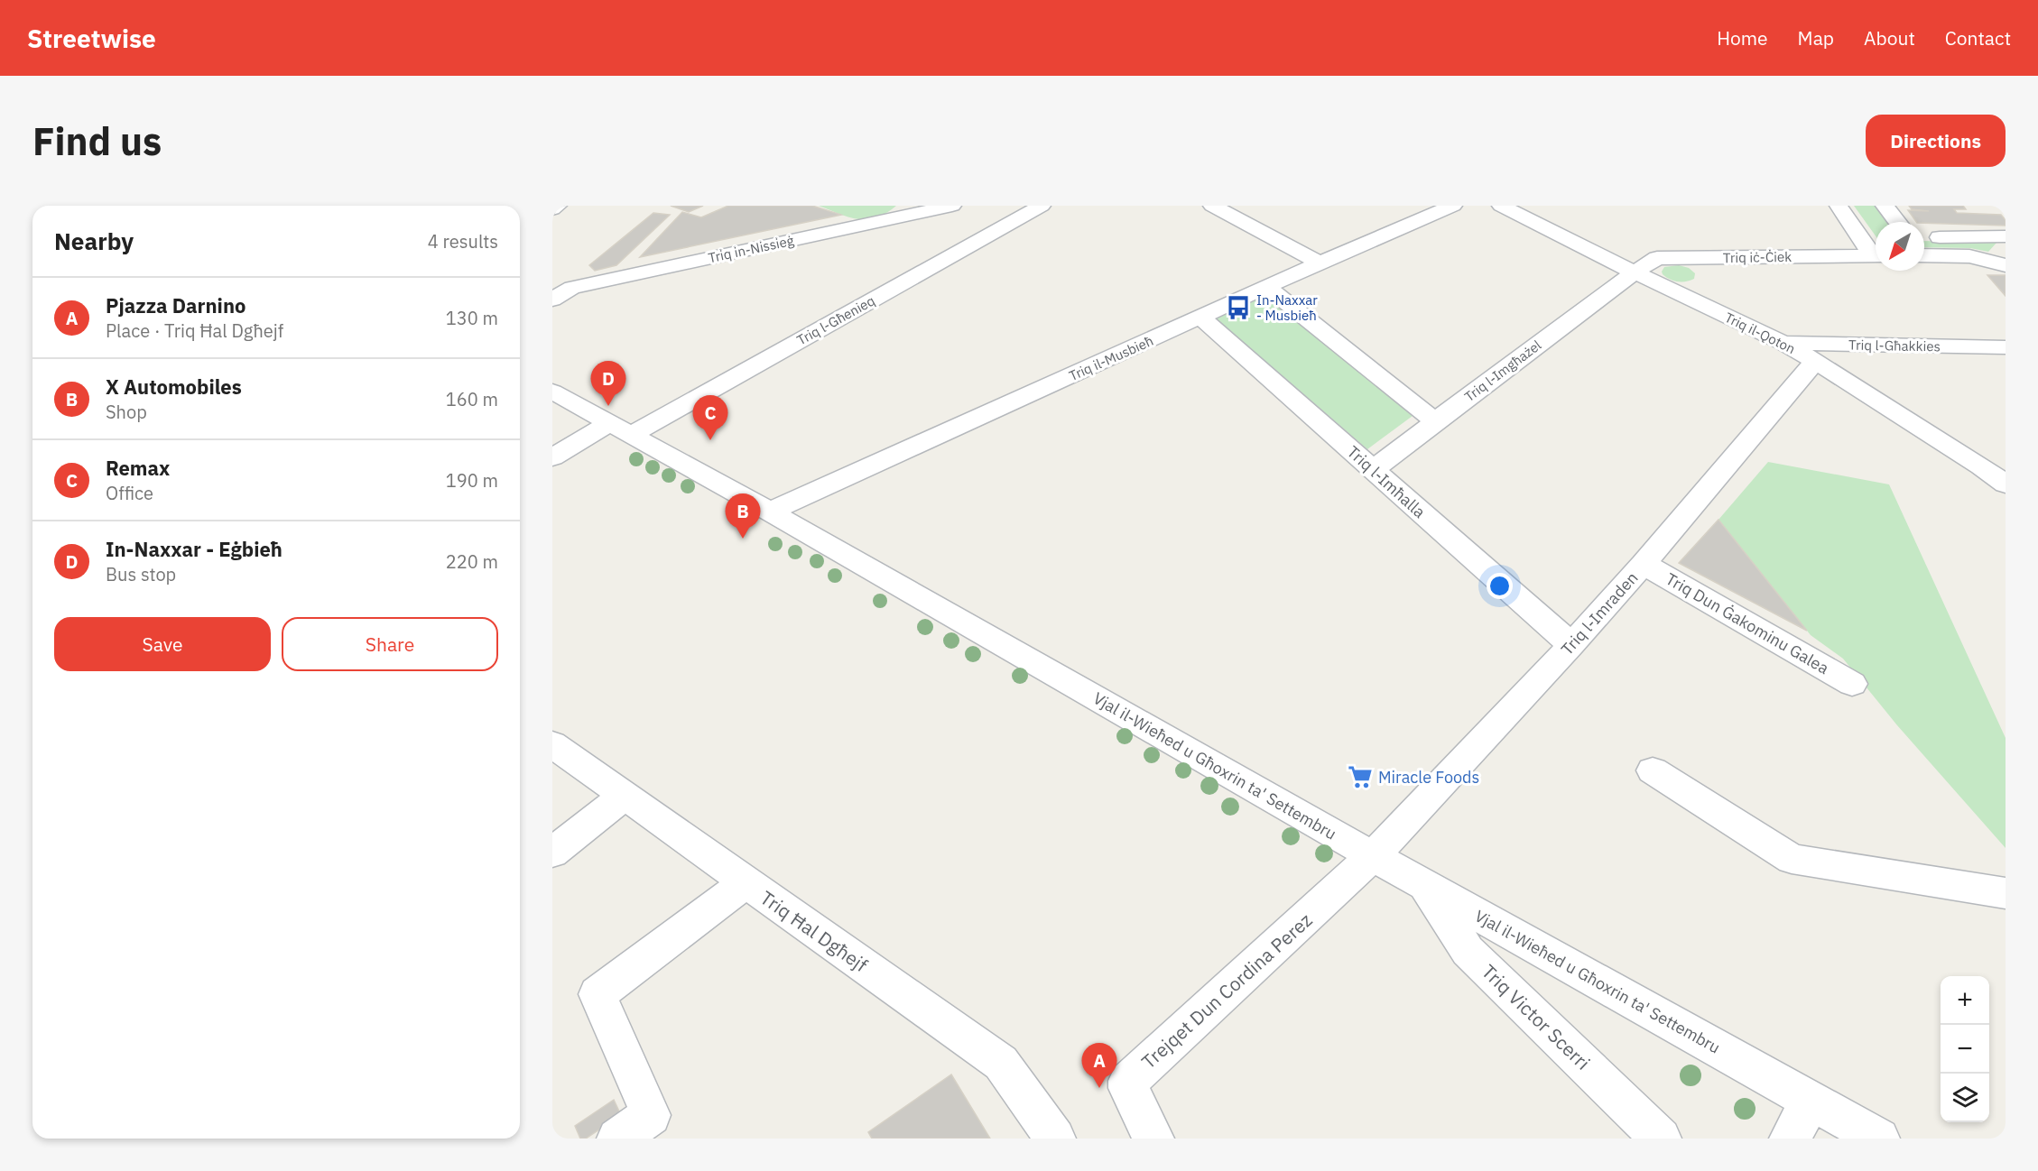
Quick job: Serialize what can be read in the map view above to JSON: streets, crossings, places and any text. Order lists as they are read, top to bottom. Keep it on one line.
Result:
{"streets":{"street":["Triq in-Nissieġ","Triq iċ-Ċiek","Triq l-Għenieq","Triq il-Qoton","Triq l-Għakkies","Triq il-Musbieħ","Triq l-Imgħażel","Triq l-Imħalla","Triq l-Imraden","Triq Dun Ġakominu Galea","Vjal il-Wieħed u Għoxrin ta' Settembru","Triq Ħal Dgħejf","Trejqet Dun Cordina Perez","Triq Victor Scerri"]},"crossings":[["Triq iċ-Ċiek","Triq il-Qoton"],["Triq iċ-Ċiek","Triq l-Imgħażel"],["Triq l-Għenieq","Vjal il-Wieħed u Għoxrin ta' Settembru"],["Triq il-Qoton","Triq l-Għakkies"],["Triq il-Qoton","Triq l-Imgħażel"],["Triq il-Qoton","Triq l-Imraden"],["Triq il-Musbieħ","Triq l-Imħalla"],["Triq il-Musbieħ","Vjal il-Wieħed u Għoxrin ta' Settembru"],["Triq l-Imgħażel","Triq l-Imħalla"],["Triq l-Imħalla","Triq l-Imraden"],["Triq l-Imraden","Triq Dun Ġakominu Galea"],["Triq l-Imraden","Vjal il-Wieħed u Għoxrin ta' Settembru"],["Triq l-Imraden","Trejqet Dun Cordina Perez"],["Vjal il-Wieħed u Għoxrin ta' Settembru","Trejqet Dun Cordina Perez"],["Vjal il-Wieħed u Għoxrin ta' Settembru","Triq Victor Scerri"]],"places":{"bus stop":["In-Naxxar - Musbieħ"],"supermarket":["Miracle Foods"]},"north":"bottom left","page":{"header":"Streetwise","nav":["Home","Map","About","Contact"],"buttons":["Directions",["Save","Share"]],"title":"Find us","heading":["Nearby","4 results"],"list":[{"mark":"A","name":"Pjazza Darnino","note":"Place · Triq Ħal Dgħejf","value":"130 m"},{"mark":"B","name":"X Automobiles","note":"Shop","value":"160 m"},{"mark":"C","name":"Remax","note":"Office","value":"190 m"},{"mark":"D","name":"In-Naxxar - Eġbieħ","note":"Bus stop","value":"220 m"}],"pins":["D","C","B","A"],"map_buttons":["+","−"]}}
